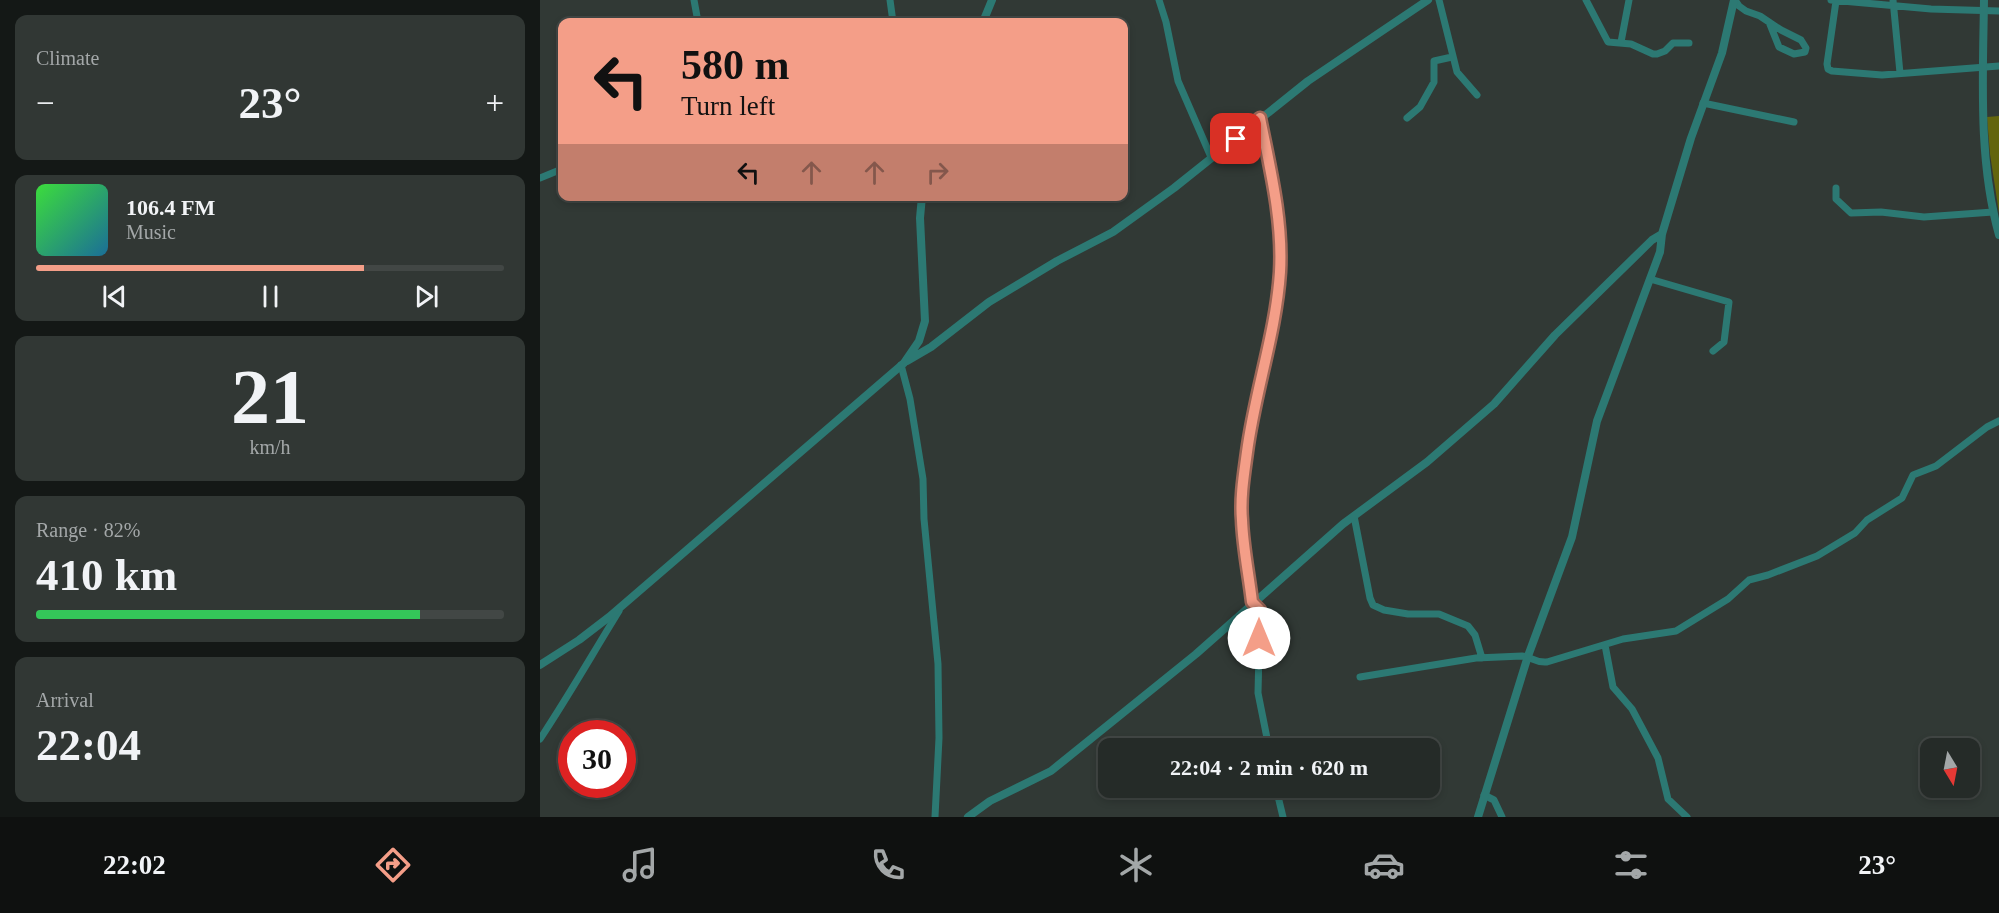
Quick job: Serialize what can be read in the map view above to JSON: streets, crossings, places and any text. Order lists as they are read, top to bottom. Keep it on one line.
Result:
{"north":"bottom","page":{"tile":["Climate",["21","km/h"],["Range · 82%","410 km"],["Arrival","22:04"]],"turn":["580 m","Turn left"],"heat":["−","23°","+"],"song":["106.4 FM","Music"],"limit":"30","trip":"22:04 · 2 min · 620 m","tabs":["22:02","23°"]}}
